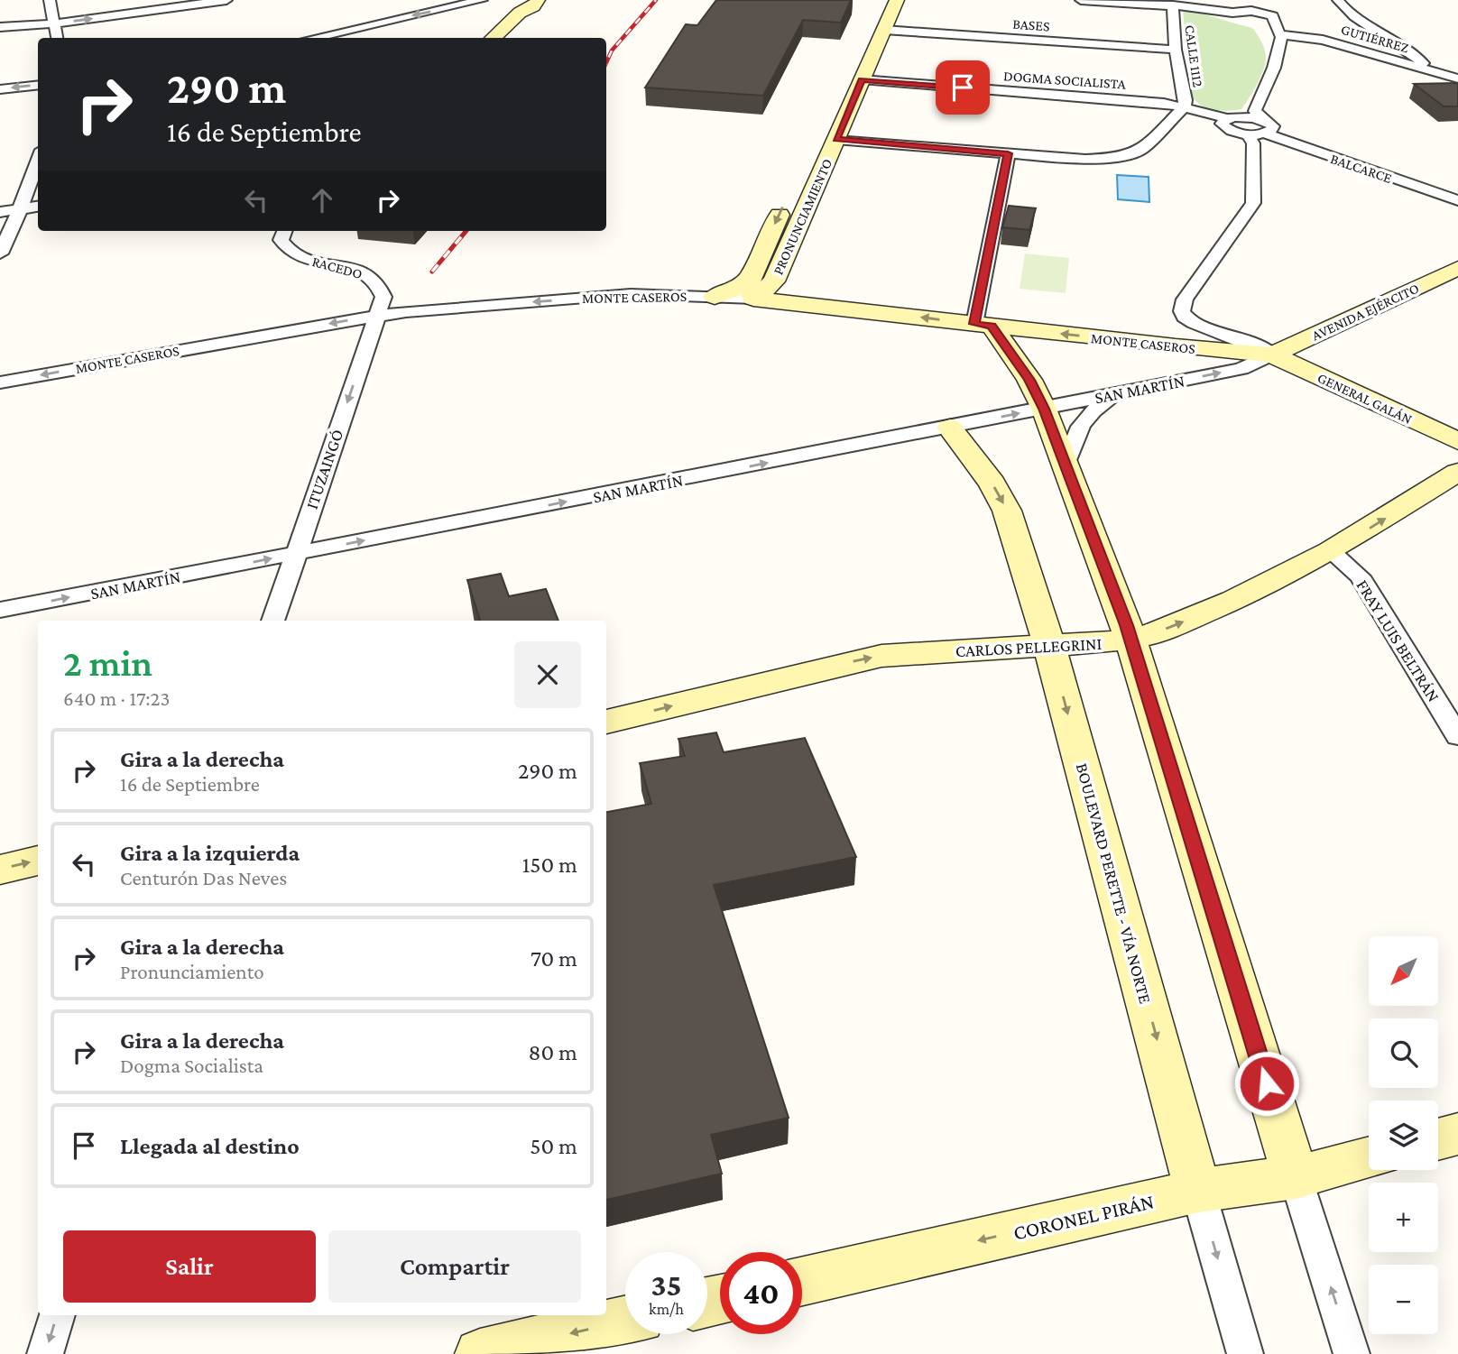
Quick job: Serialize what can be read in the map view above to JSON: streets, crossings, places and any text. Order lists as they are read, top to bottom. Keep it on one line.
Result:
{"streets":{"street":["BASES","GUTIÉRREZ","CALLE 1112","DOGMA SOCIALISTA","BALCARCE","PRONUNCIAMIENTO","RACEDO","MONTE CASEROS","AVENIDA EJÉRCITO","SAN MARTÍN","GENERAL GALÁN","ITUZAINGÓ","FRAY LUIS BELTRÁN","CARLOS PELLEGRINI","BOULEVARD PERETTE - VÍA NORTE","CORONEL PIRÁN"]},"crossings":[["BASES","CALLE 1112"],["BASES","PRONUNCIAMIENTO"],["CALLE 1112","DOGMA SOCIALISTA"],["DOGMA SOCIALISTA","BALCARCE"],["DOGMA SOCIALISTA","PRONUNCIAMIENTO"],["PRONUNCIAMIENTO","MONTE CASEROS"],["RACEDO","MONTE CASEROS"],["RACEDO","ITUZAINGÓ"],["MONTE CASEROS","AVENIDA EJÉRCITO"],["MONTE CASEROS","SAN MARTÍN"],["MONTE CASEROS","GENERAL GALÁN"],["MONTE CASEROS","ITUZAINGÓ"],["AVENIDA EJÉRCITO","SAN MARTÍN"],["AVENIDA EJÉRCITO","GENERAL GALÁN"],["SAN MARTÍN","GENERAL GALÁN"],["SAN MARTÍN","ITUZAINGÓ"],["SAN MARTÍN","BOULEVARD PERETTE - VÍA NORTE"],["FRAY LUIS BELTRÁN","CARLOS PELLEGRINI"],["CARLOS PELLEGRINI","BOULEVARD PERETTE - VÍA NORTE"],["BOULEVARD PERETTE - VÍA NORTE","CORONEL PIRÁN"]],"one_way":["MONTE CASEROS","SAN MARTÍN","ITUZAINGÓ","CARLOS PELLEGRINI","CORONEL PIRÁN"],"north":"bottom left","page":{"turn":["290 m","16 de Septiembre"],"heading":["2 min","640 m · 17:23"],"list":[{"name":"Gira a la derecha","note":"16 de Septiembre","value":"290 m"},{"name":"Gira a la izquierda","note":"Centurón Das Neves","value":"150 m"},{"name":"Gira a la derecha","note":"Pronunciamiento","value":"70 m"},{"name":"Gira a la derecha","note":"Dogma Socialista","value":"80 m"},{"name":"Llegada al destino","value":"50 m"}],"map_buttons":["+","−"],"buttons":["Salir","Compartir"],"speed":"35 km/h","limit":"40"}}
